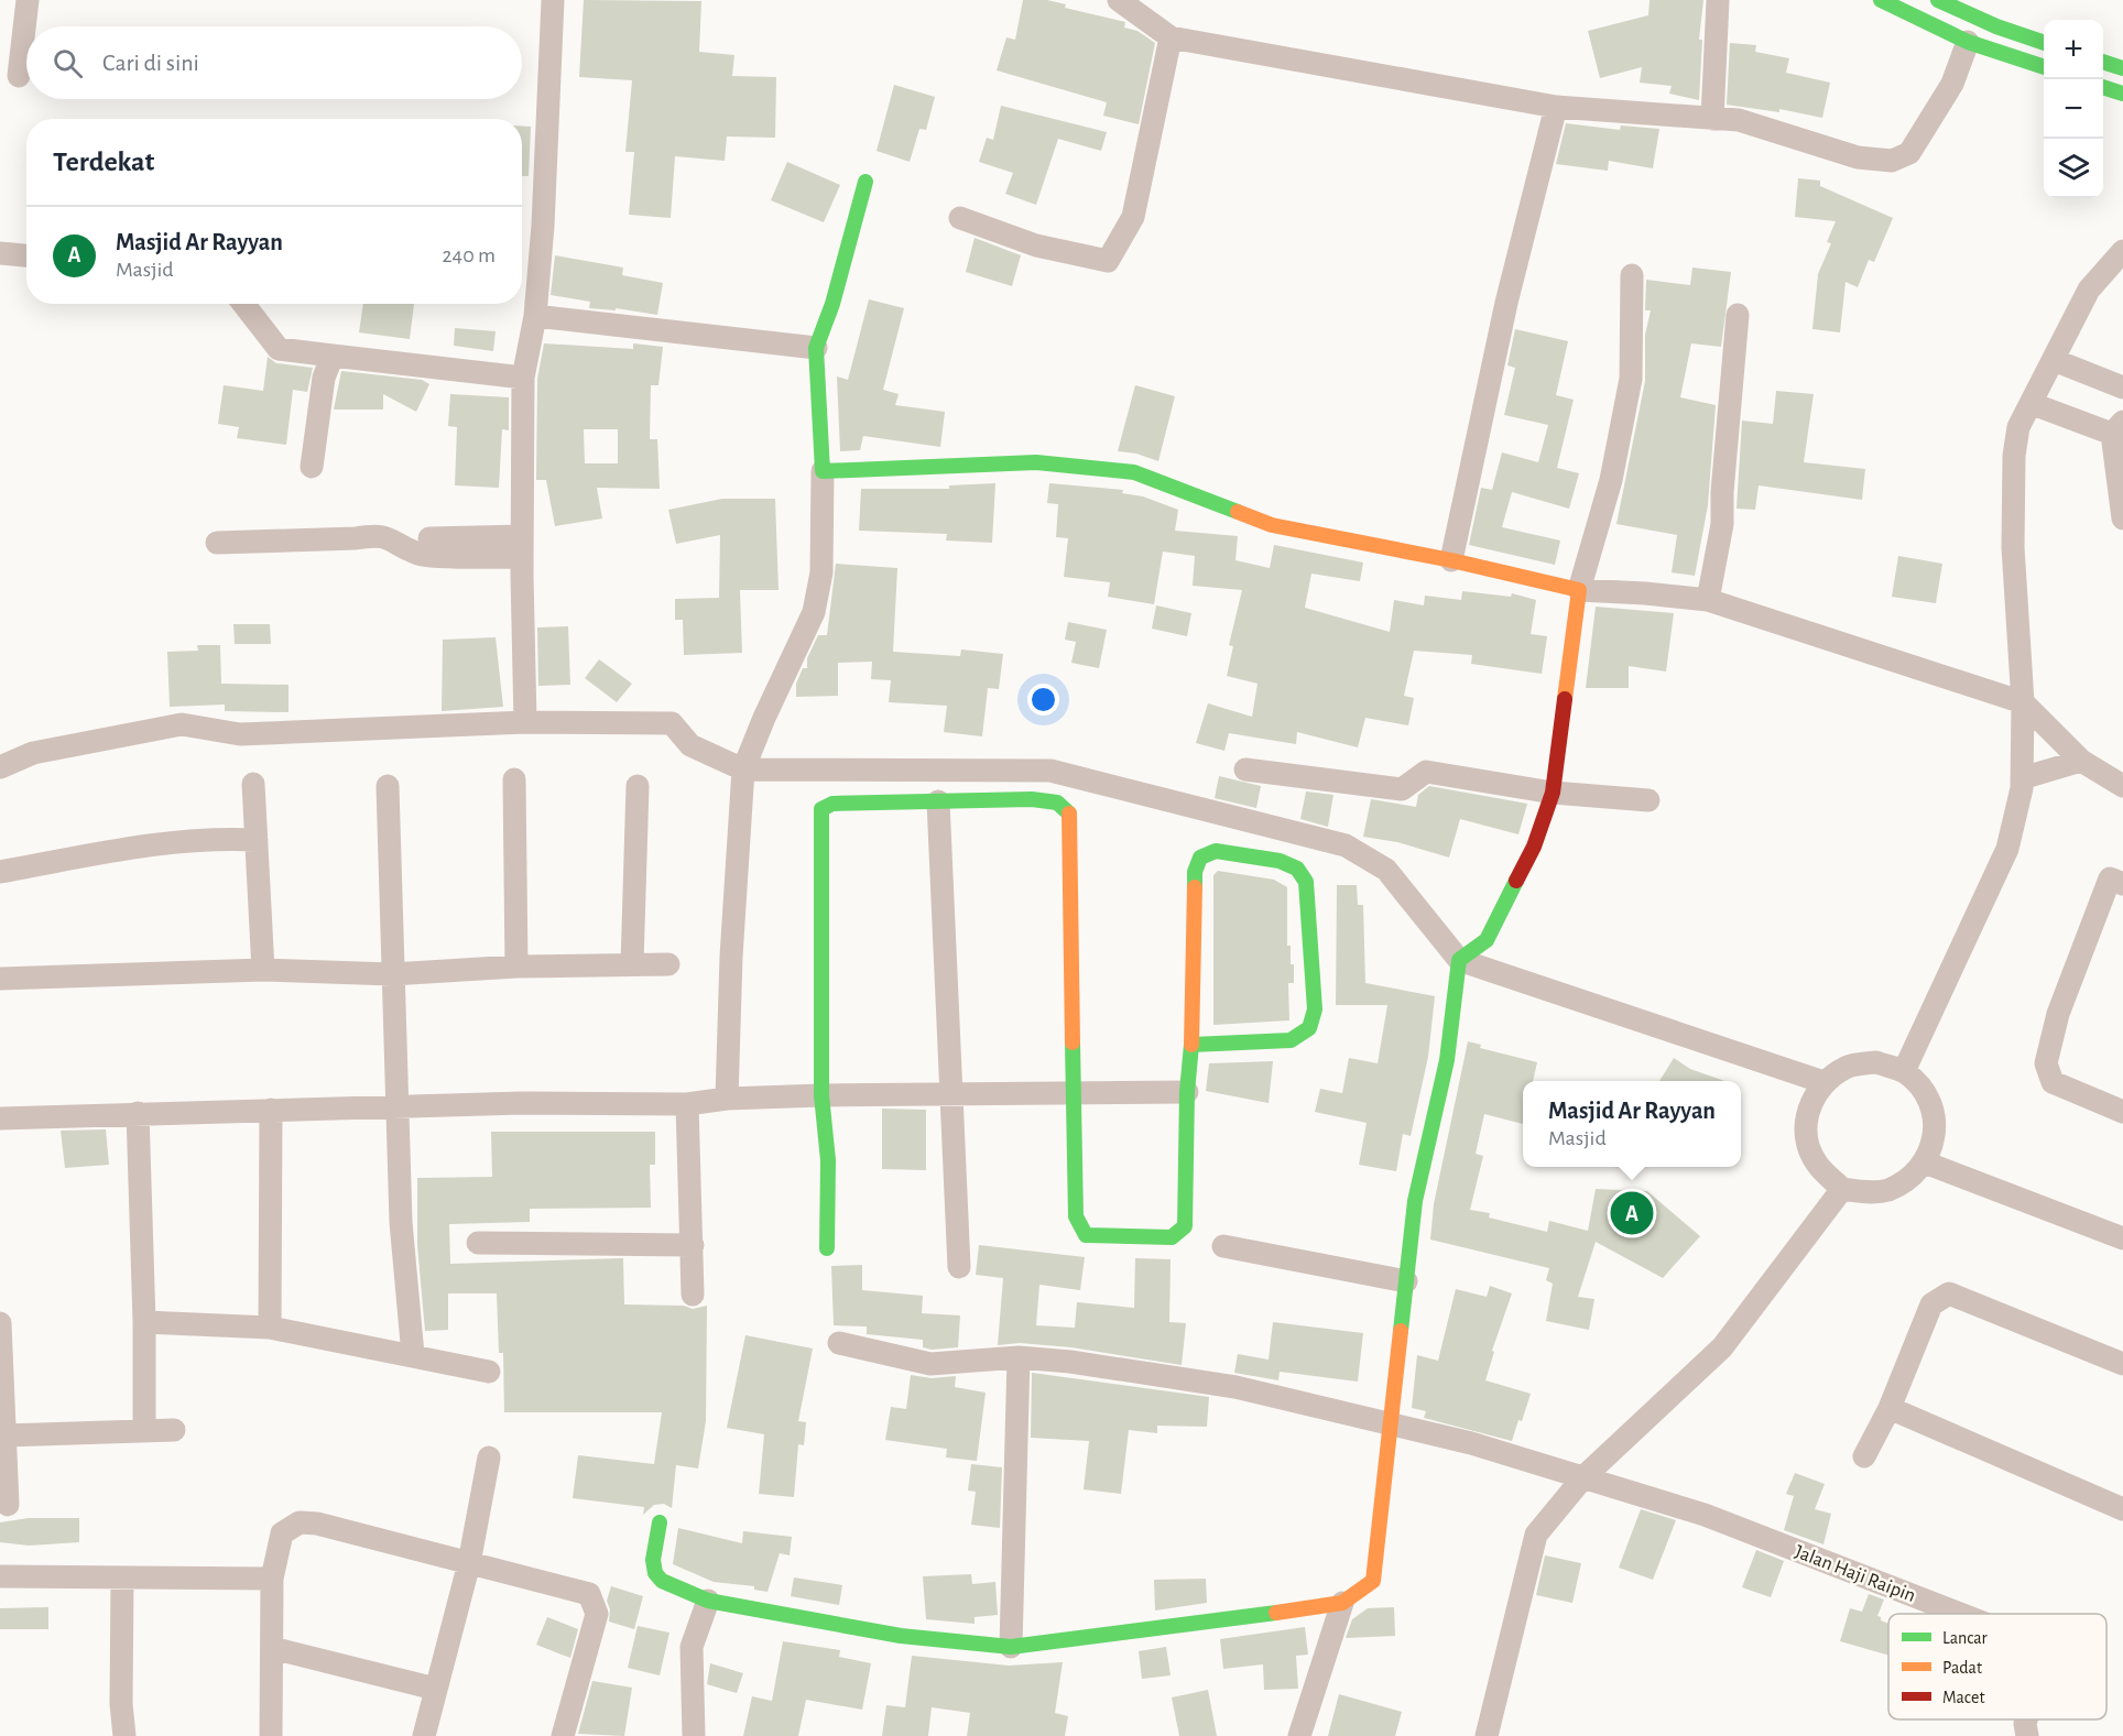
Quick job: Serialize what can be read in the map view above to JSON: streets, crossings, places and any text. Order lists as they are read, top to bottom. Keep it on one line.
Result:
{"streets":{"street":["Jalan Haji Raipin"]},"legend":["Lancar","Padat","Macet"],"page":{"map_buttons":["+","−"],"search":"Cari di sini","heading":"Terdekat","list":[{"mark":"A","name":"Masjid Ar Rayyan","note":"Masjid","value":"240 m"}],"popup":["Masjid Ar Rayyan","Masjid"],"pins":"A"}}
